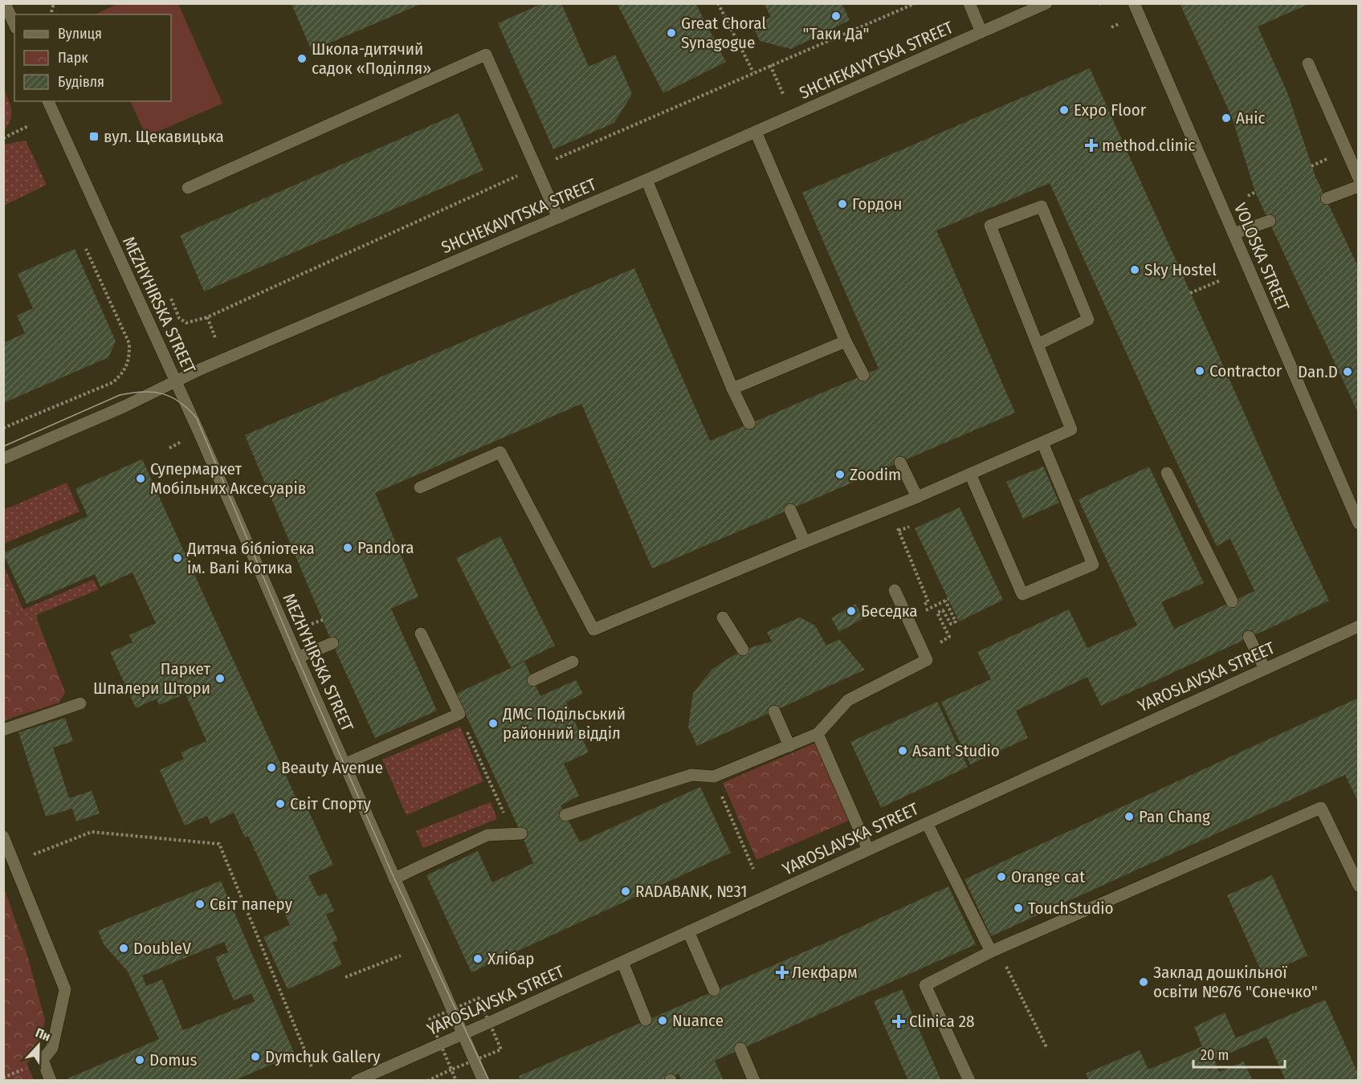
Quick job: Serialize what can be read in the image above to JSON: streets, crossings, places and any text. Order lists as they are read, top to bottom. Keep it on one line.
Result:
{"streets":{"street":["SHCHEKAVYTSKA STREET","VOLOSKA STREET","MEZHYHIRSKA STREET","YAROSLAVSKA STREET"]},"crossings":[["SHCHEKAVYTSKA STREET","MEZHYHIRSKA STREET"],["MEZHYHIRSKA STREET","YAROSLAVSKA STREET"]],"places":{"other":["\"Таки Да\"","Great Choral Synagogue","Школа-дитячий садок «Поділля»","Expo Floor","Аніс","Гордон","Sky Hostel","Contractor","Dan.D","Zoodim","Супермаркет Мобільних Аксесуарів","Pandora","Дитяча бібліотека ім. Валі Котика","Беседка","Паркет Шпалери Штори","ДМС Подільський районний відділ","Asant Studio","Beauty Avenue","Світ Спорту","Pan Chang","Orange cat","RADABANK, №31","Світ паперу","TouchStudio","DoubleV","Хлібар","Заклад дошкільної освіти №676 \"Сонечко\"","Nuance","Dymchuk Gallery","Domus"],"transit":["вул. Щекавицька"],"health":["method.clinic","Лекфарм","Clinica 28"]},"legend":["Вулиця","Парк","Будівля"],"scale_bar":"20 m","north":"top"}
